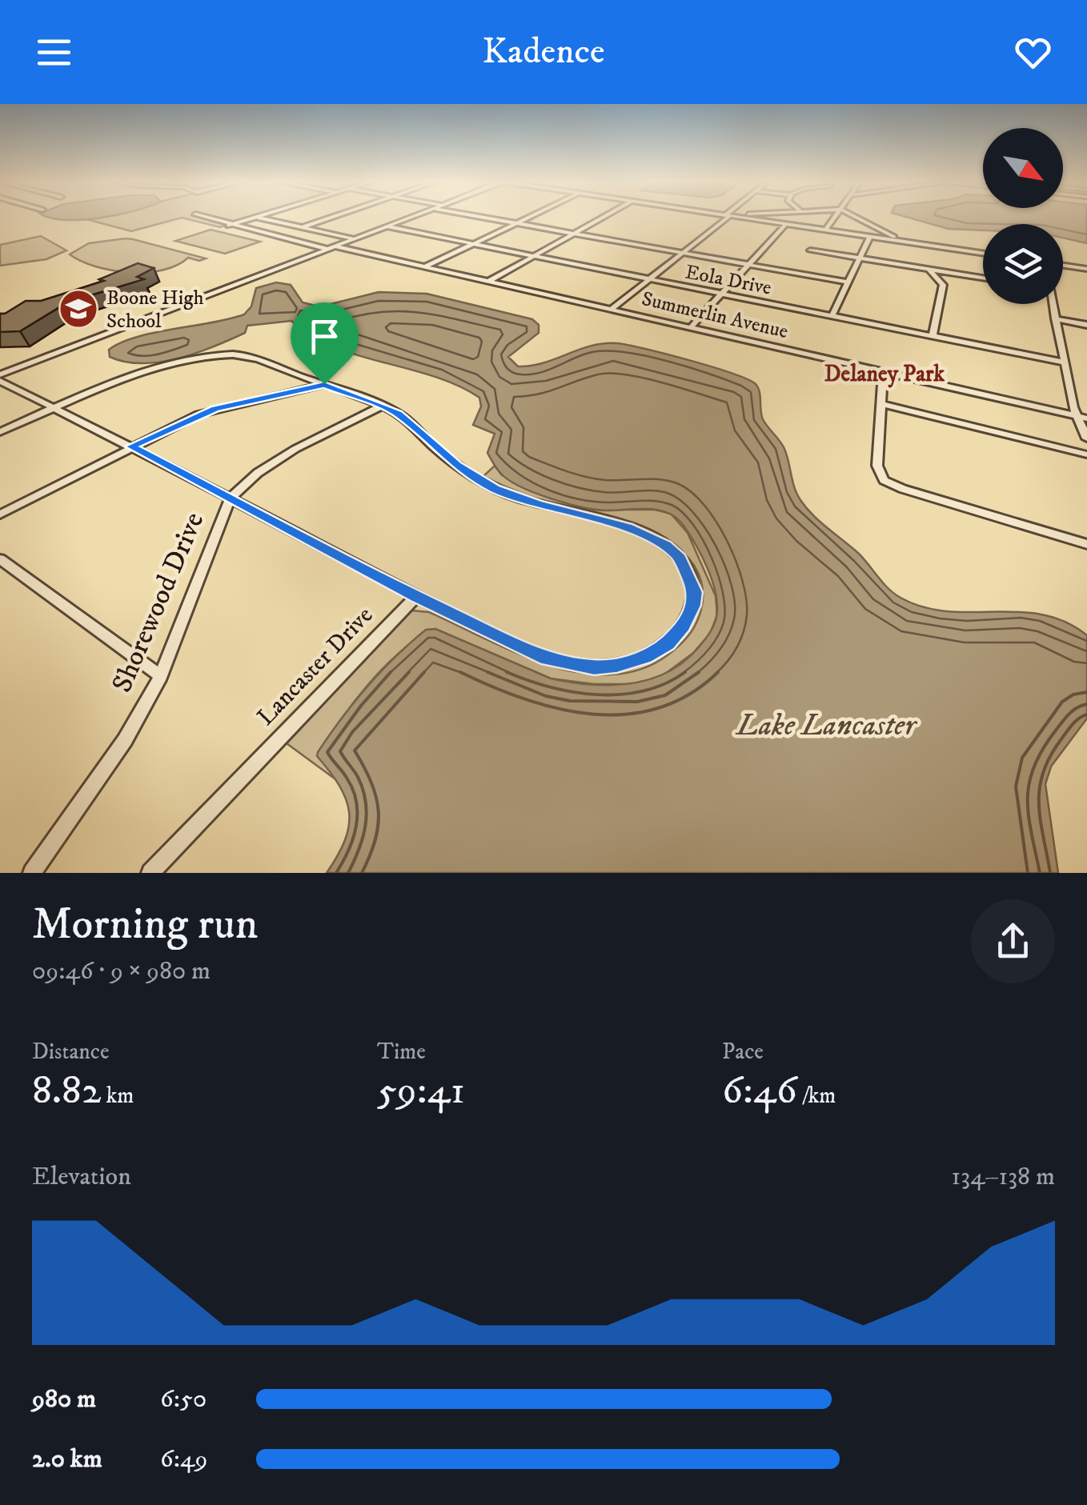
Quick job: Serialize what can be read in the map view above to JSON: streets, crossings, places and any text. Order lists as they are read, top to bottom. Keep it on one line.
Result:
{"streets":{"street":["Eola Drive","Summerlin Avenue","Shorewood Drive","Lancaster Drive"]},"districts":["Delaney Park"],"water":["Lake Lancaster"],"places":{"school or university":["Boone High School"]},"north":"bottom right","page":{"header":"Kadence","heading":["Morning run","09:46 · 9 × 980 m"],"stats":[["Distance","8.82 km"],["Time","59:41"],["Pace","6:46 /km"]],"chart":["Elevation","134–138 m"],"list":[{"name":"980 m","note":"6:50"},{"name":"2.0 km","note":"6:49"}]}}
